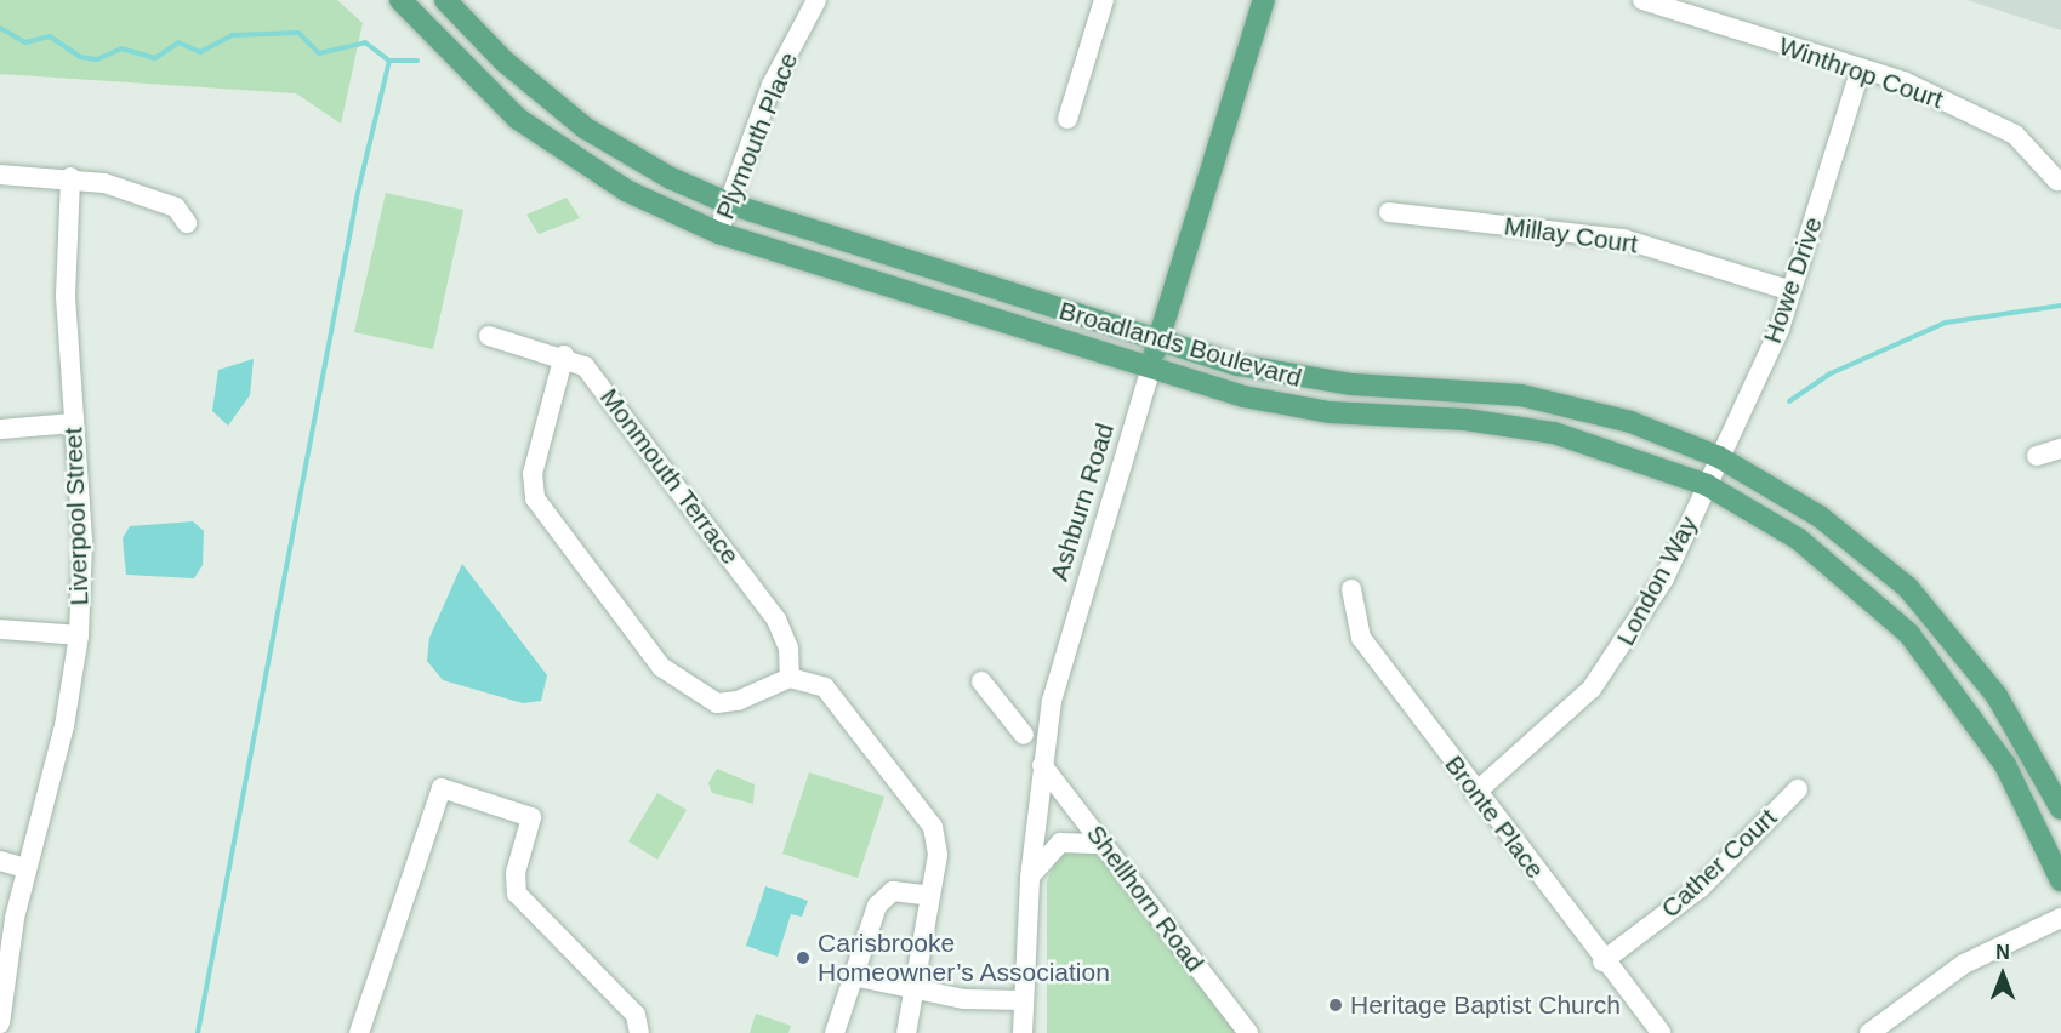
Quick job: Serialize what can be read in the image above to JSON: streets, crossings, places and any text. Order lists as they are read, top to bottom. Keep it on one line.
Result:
{"streets":{"main road":["Broadlands Boulevard","Ashburn Road"],"street":["Winthrop Court","Plymouth Place","Millay Court","Howe Drive","Monmouth Terrace","Liverpool Street","London Way","Bronte Place","Cather Court","Shellhorn Road"]},"crossings":[["Winthrop Court","Howe Drive"],["Plymouth Place","Broadlands Boulevard"],["Millay Court","Howe Drive"],["Howe Drive","Broadlands Boulevard"],["Howe Drive","London Way"],["Broadlands Boulevard","Ashburn Road"],["Broadlands Boulevard","London Way"],["Ashburn Road","Shellhorn Road"],["London Way","Bronte Place"],["Bronte Place","Cather Court"]],"places":["Carisbrooke Homeowner’s Association","Heritage Baptist Church"],"north":"top"}
